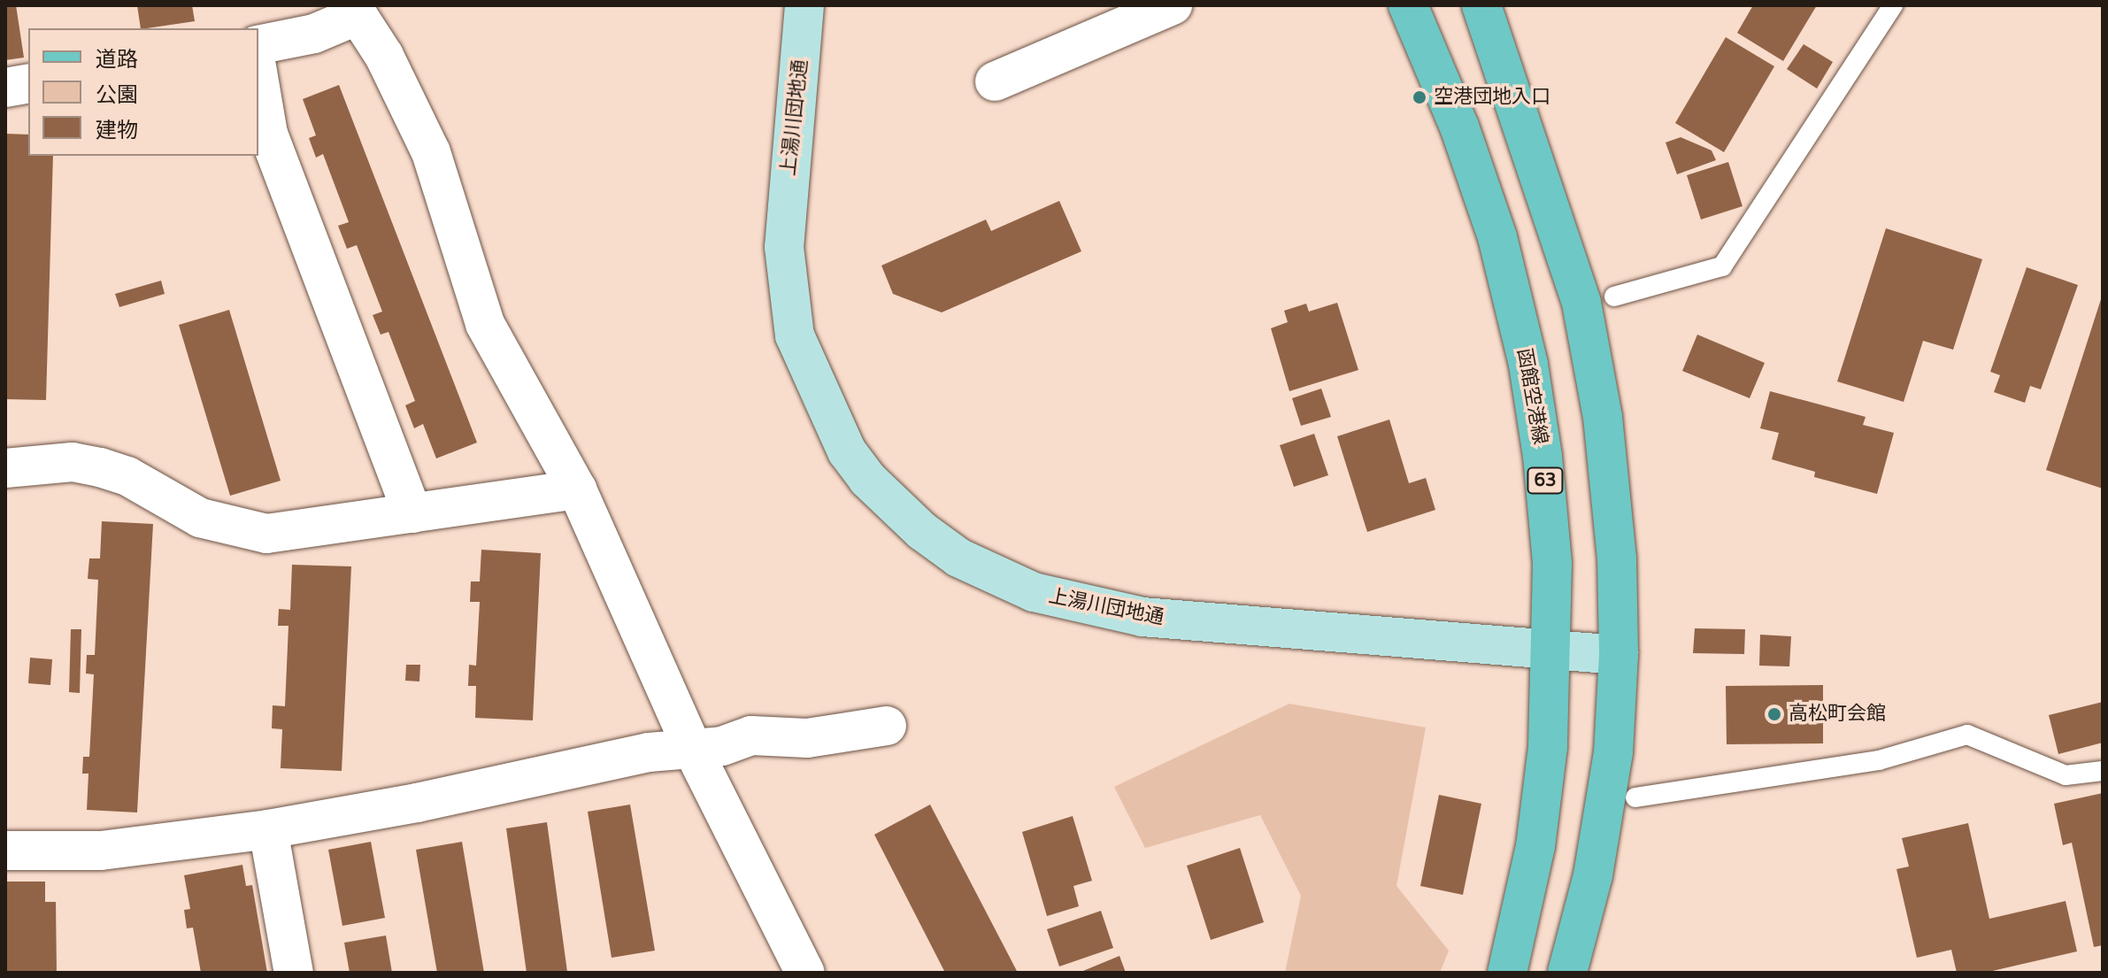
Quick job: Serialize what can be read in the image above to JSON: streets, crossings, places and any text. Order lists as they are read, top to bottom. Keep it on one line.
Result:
{"streets":{"main road":["函館空港線","63"],"street":["上湯川団地通"]},"crossings":[["上湯川団地通","函館空港線"]],"places":["空港団地入口","高松町会館"],"legend":["道路","公園","建物"]}
